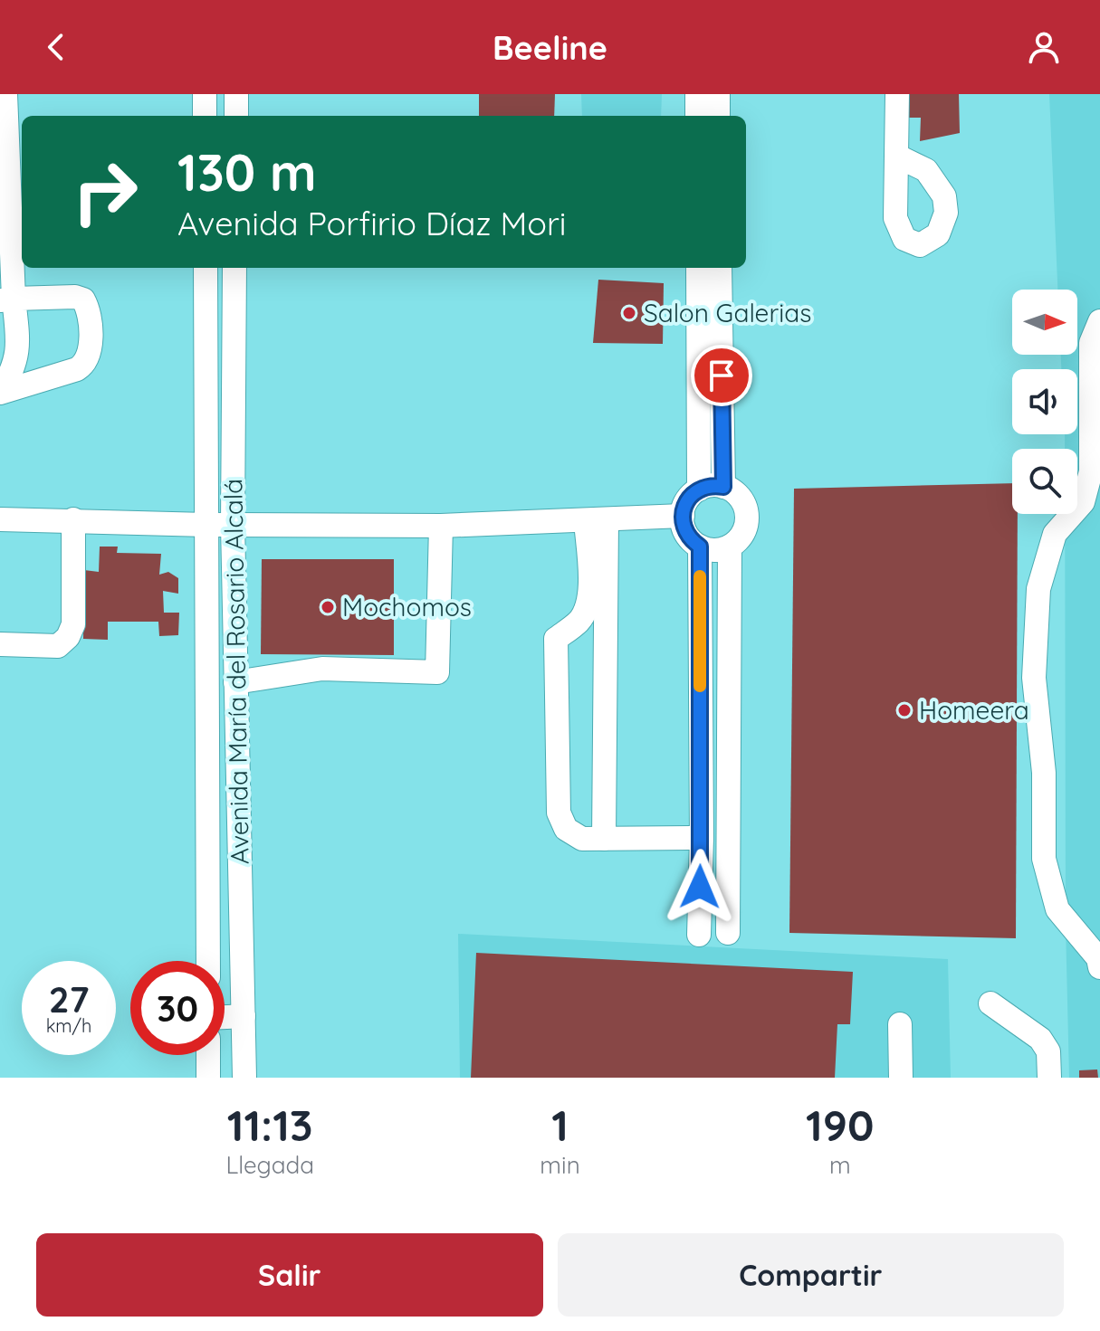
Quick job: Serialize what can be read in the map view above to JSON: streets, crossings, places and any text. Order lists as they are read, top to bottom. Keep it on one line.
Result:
{"streets":{"street":["Avenida María del Rosario Alcalá"]},"places":["Salon Galerias","Mochomos","Homeera"],"north":"right","page":{"header":"Beeline","turn":["130 m","Avenida Porfirio Díaz Mori"],"speed":"27 km/h","limit":"30","eta":["11:13","Llegada","1","min","190","m"],"buttons":["Salir","Compartir"]}}
